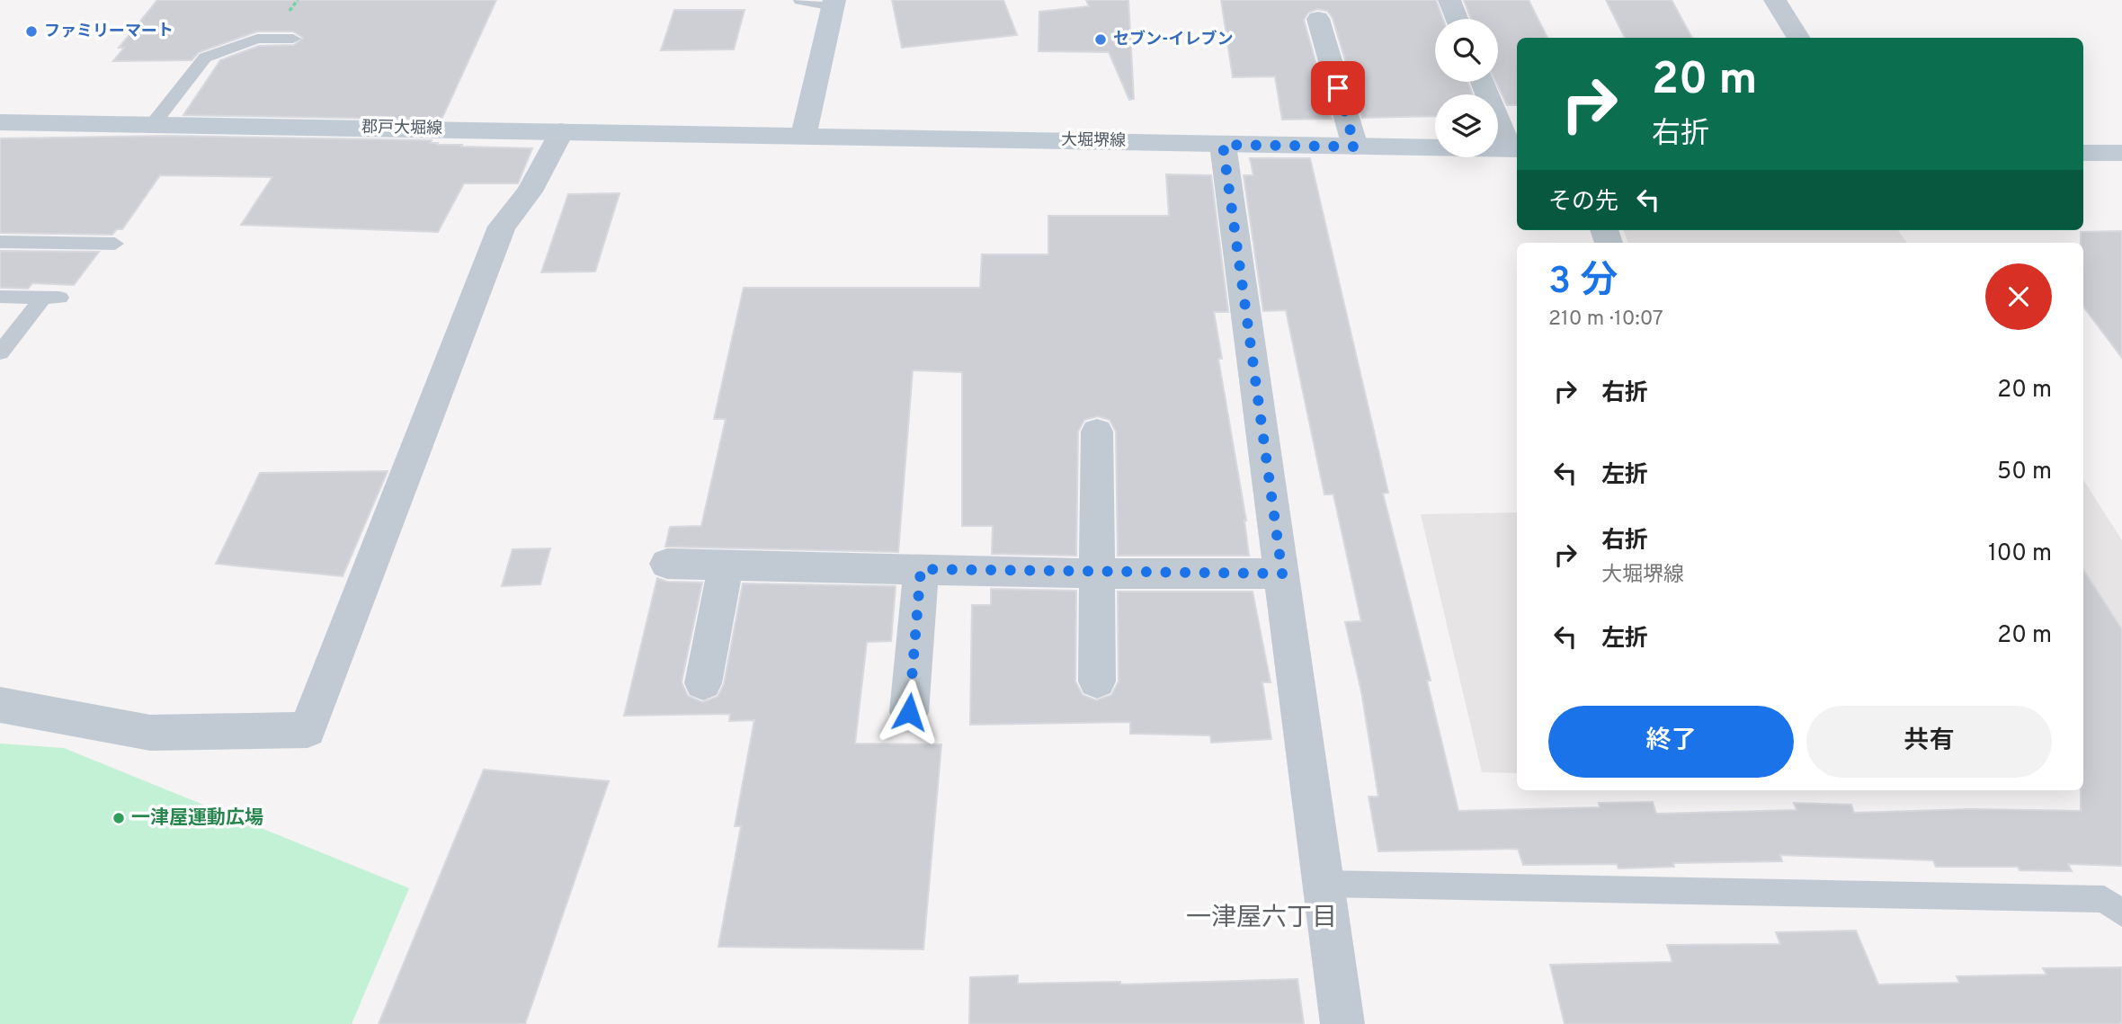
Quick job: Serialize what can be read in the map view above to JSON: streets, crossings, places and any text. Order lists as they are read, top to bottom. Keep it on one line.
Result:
{"streets":{"main road":["郡戸大堀線","大堀堺線"]},"crossings":[["郡戸大堀線","大堀堺線"]],"districts":["一津屋六丁目"],"places":["ファミリーマート","セブン-イレブン","一津屋運動広場"],"page":{"turn":["20 m","右折"],"then":"その先","heading":["3 分","210 m · 10:07"],"list":[{"name":"右折","value":"20 m"},{"name":"左折","value":"50 m"},{"name":"右折","note":"大堀堺線","value":"100 m"},{"name":"左折","value":"20 m"}],"buttons":["終了","共有"]}}
